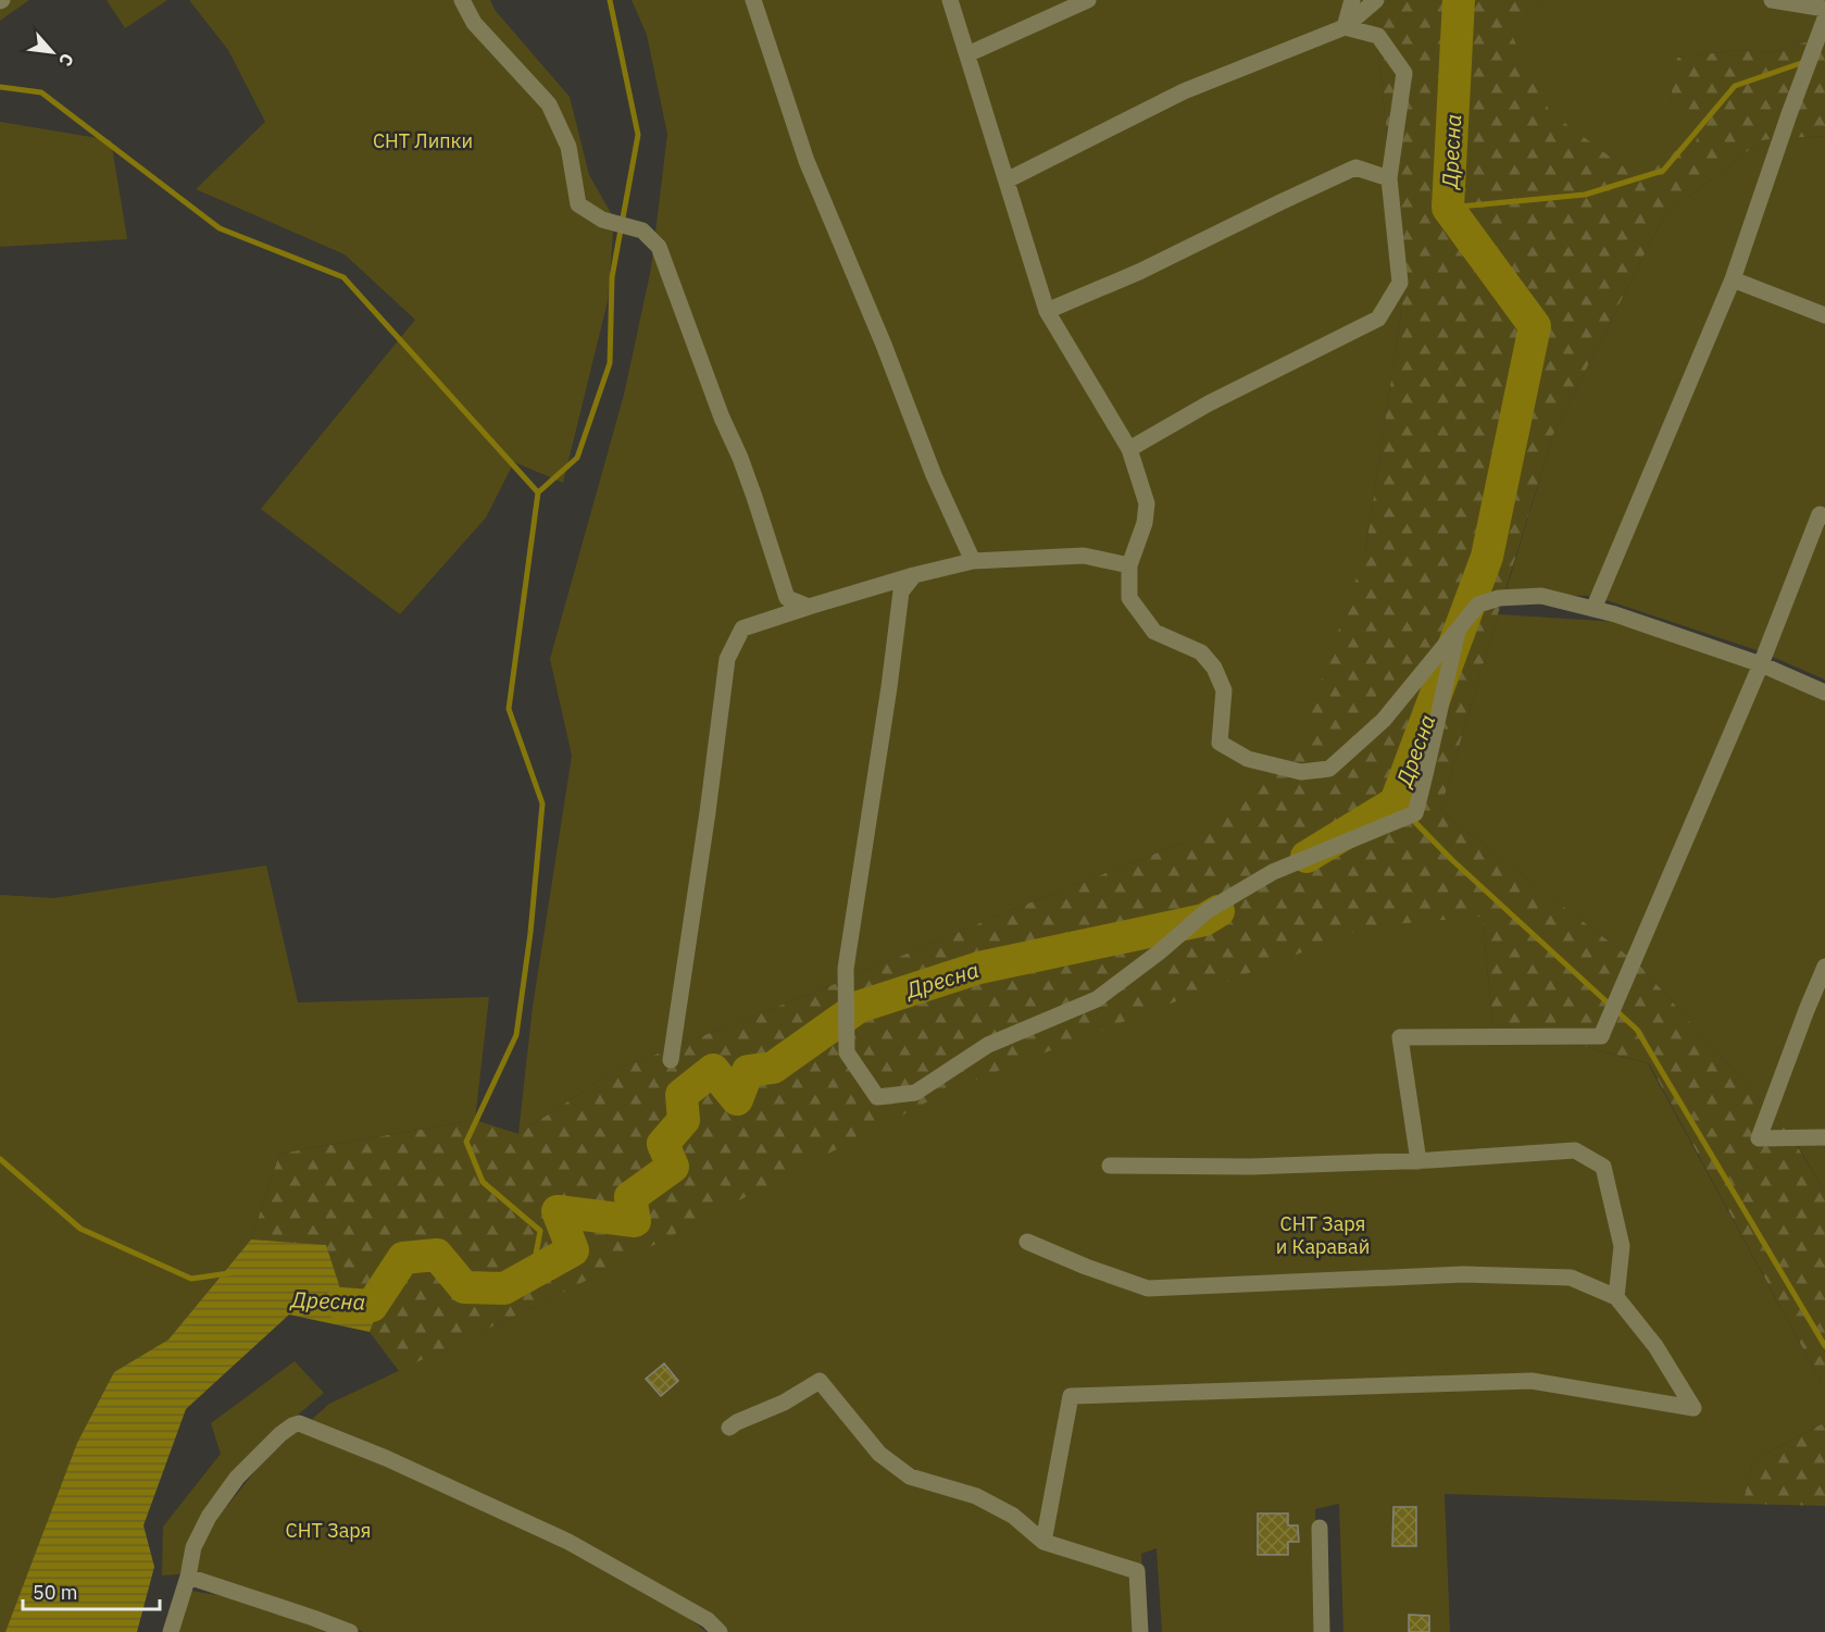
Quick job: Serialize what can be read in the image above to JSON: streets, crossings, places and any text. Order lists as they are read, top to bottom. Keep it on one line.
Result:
{"water":["Дресна"],"parks":["СНТ Липки","СНТ Заря и Каравай","СНТ Заря"],"scale_bar":"50 m","north":"bottom right"}
